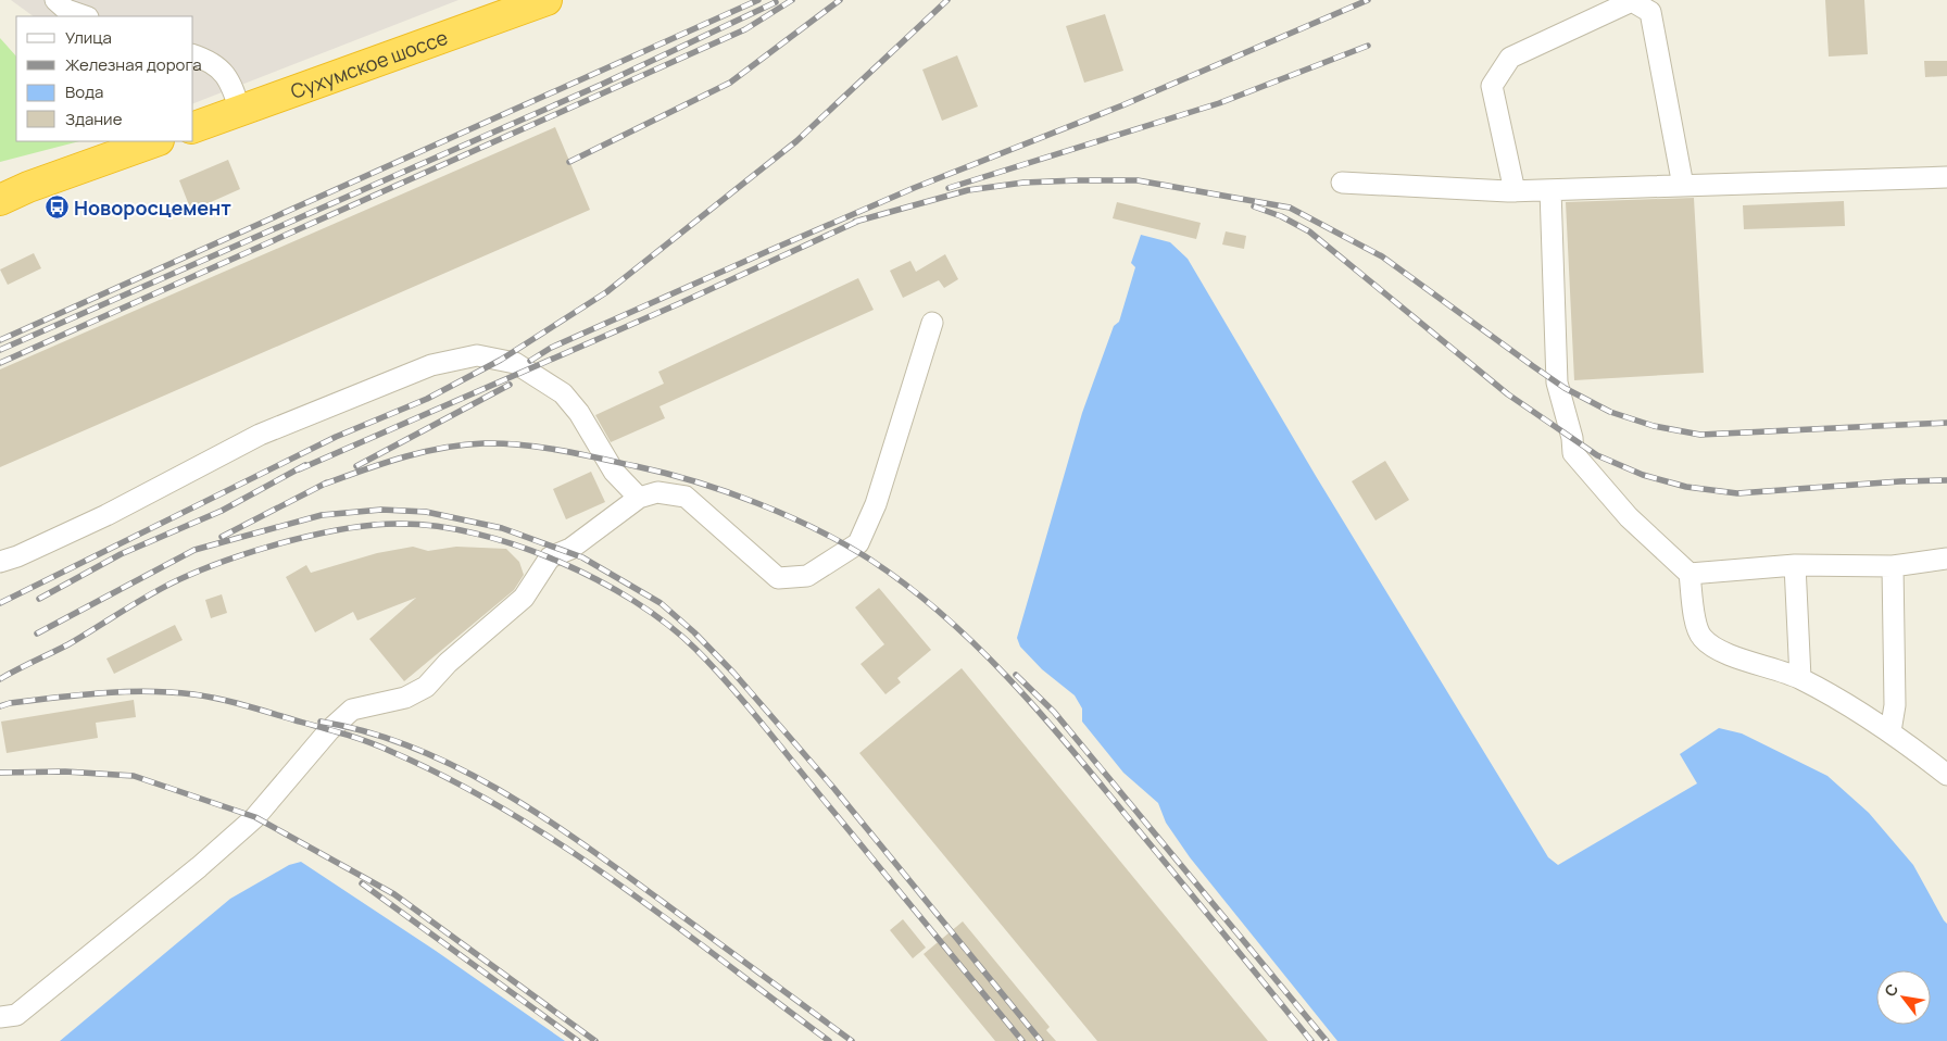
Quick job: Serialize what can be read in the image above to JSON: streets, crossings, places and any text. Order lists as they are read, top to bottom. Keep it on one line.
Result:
{"streets":{"highway":["Сухумское шоссе"]},"places":{"bus stop":["Новоросцемент"]},"legend":["Улица","Железная дорога","Вода","Здание"],"north":"top left"}
